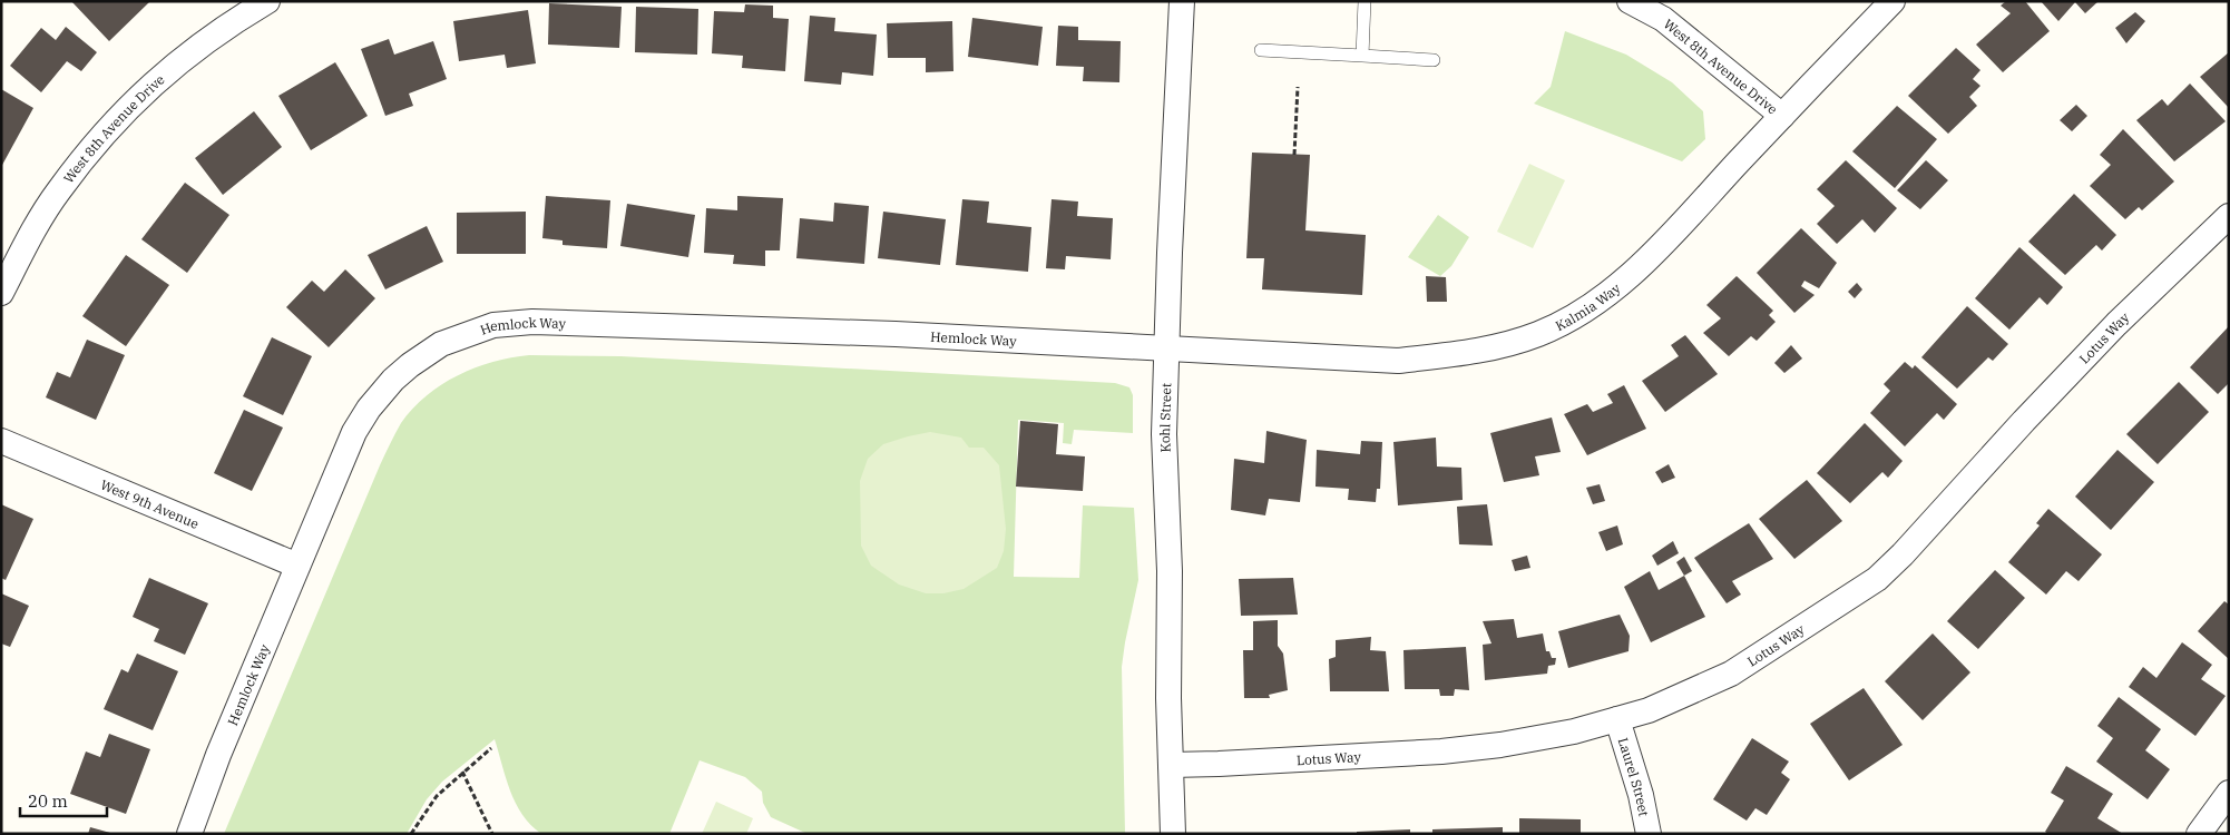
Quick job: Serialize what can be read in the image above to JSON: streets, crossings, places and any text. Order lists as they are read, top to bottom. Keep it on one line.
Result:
{"streets":{"street":["West 8th Avenue Drive","Kalmia Way","Hemlock Way","Lotus Way","Kohl Street","West 9th Avenue","Laurel Street"]},"crossings":[["West 8th Avenue Drive","Kalmia Way"],["Kalmia Way","Hemlock Way"],["Kalmia Way","Kohl Street"],["Hemlock Way","Kohl Street"],["Hemlock Way","West 9th Avenue"],["Lotus Way","Kohl Street"],["Lotus Way","Laurel Street"]],"scale_bar":"20 m"}
